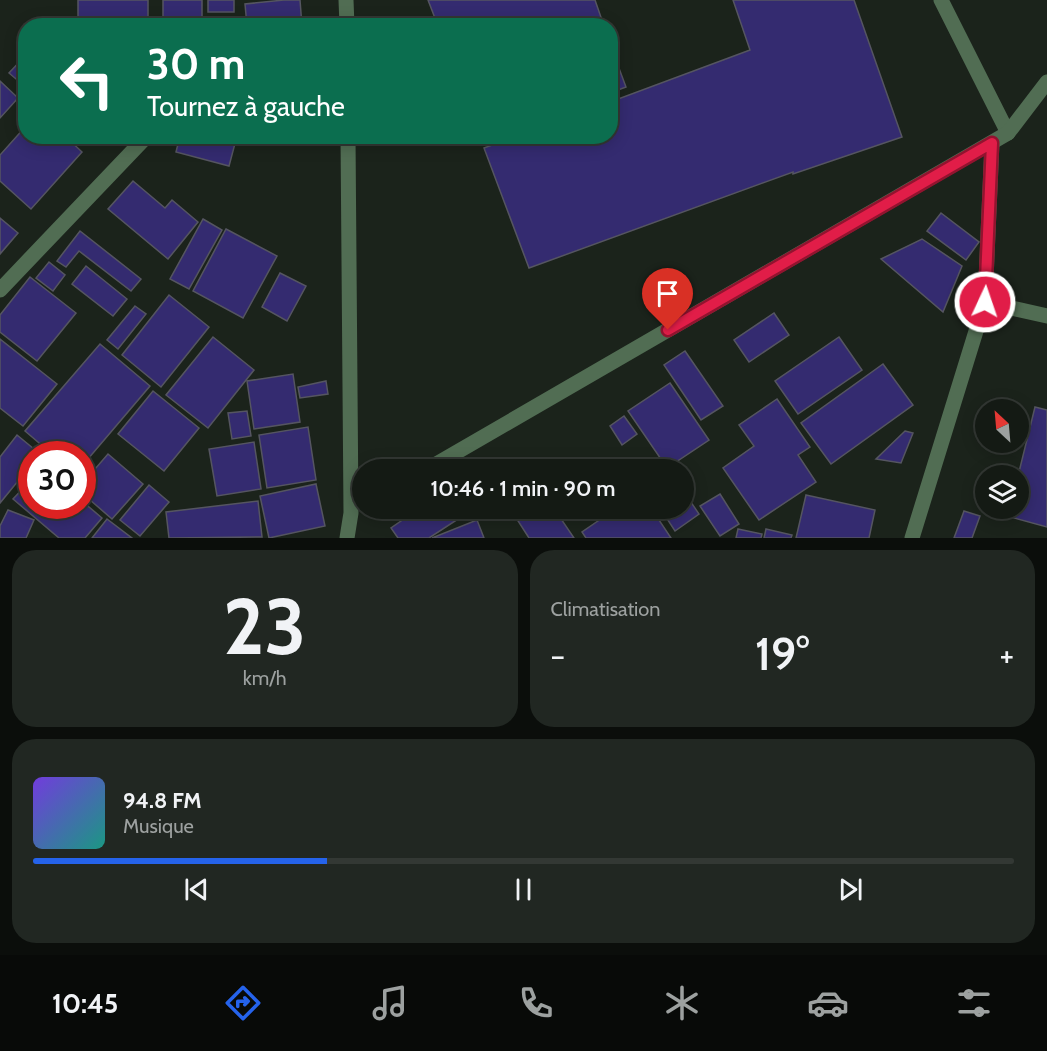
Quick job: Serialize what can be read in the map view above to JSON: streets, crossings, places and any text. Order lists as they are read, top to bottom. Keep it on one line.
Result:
{"north":"top left","page":{"turn":["30 m","Tournez à gauche"],"limit":"30","trip":"10:46 · 1 min · 90 m","tile":[["23","km/h"],"Climatisation"],"heat":["−","19°","+"],"song":["94.8 FM","Musique"],"tabs":"10:45"}}
